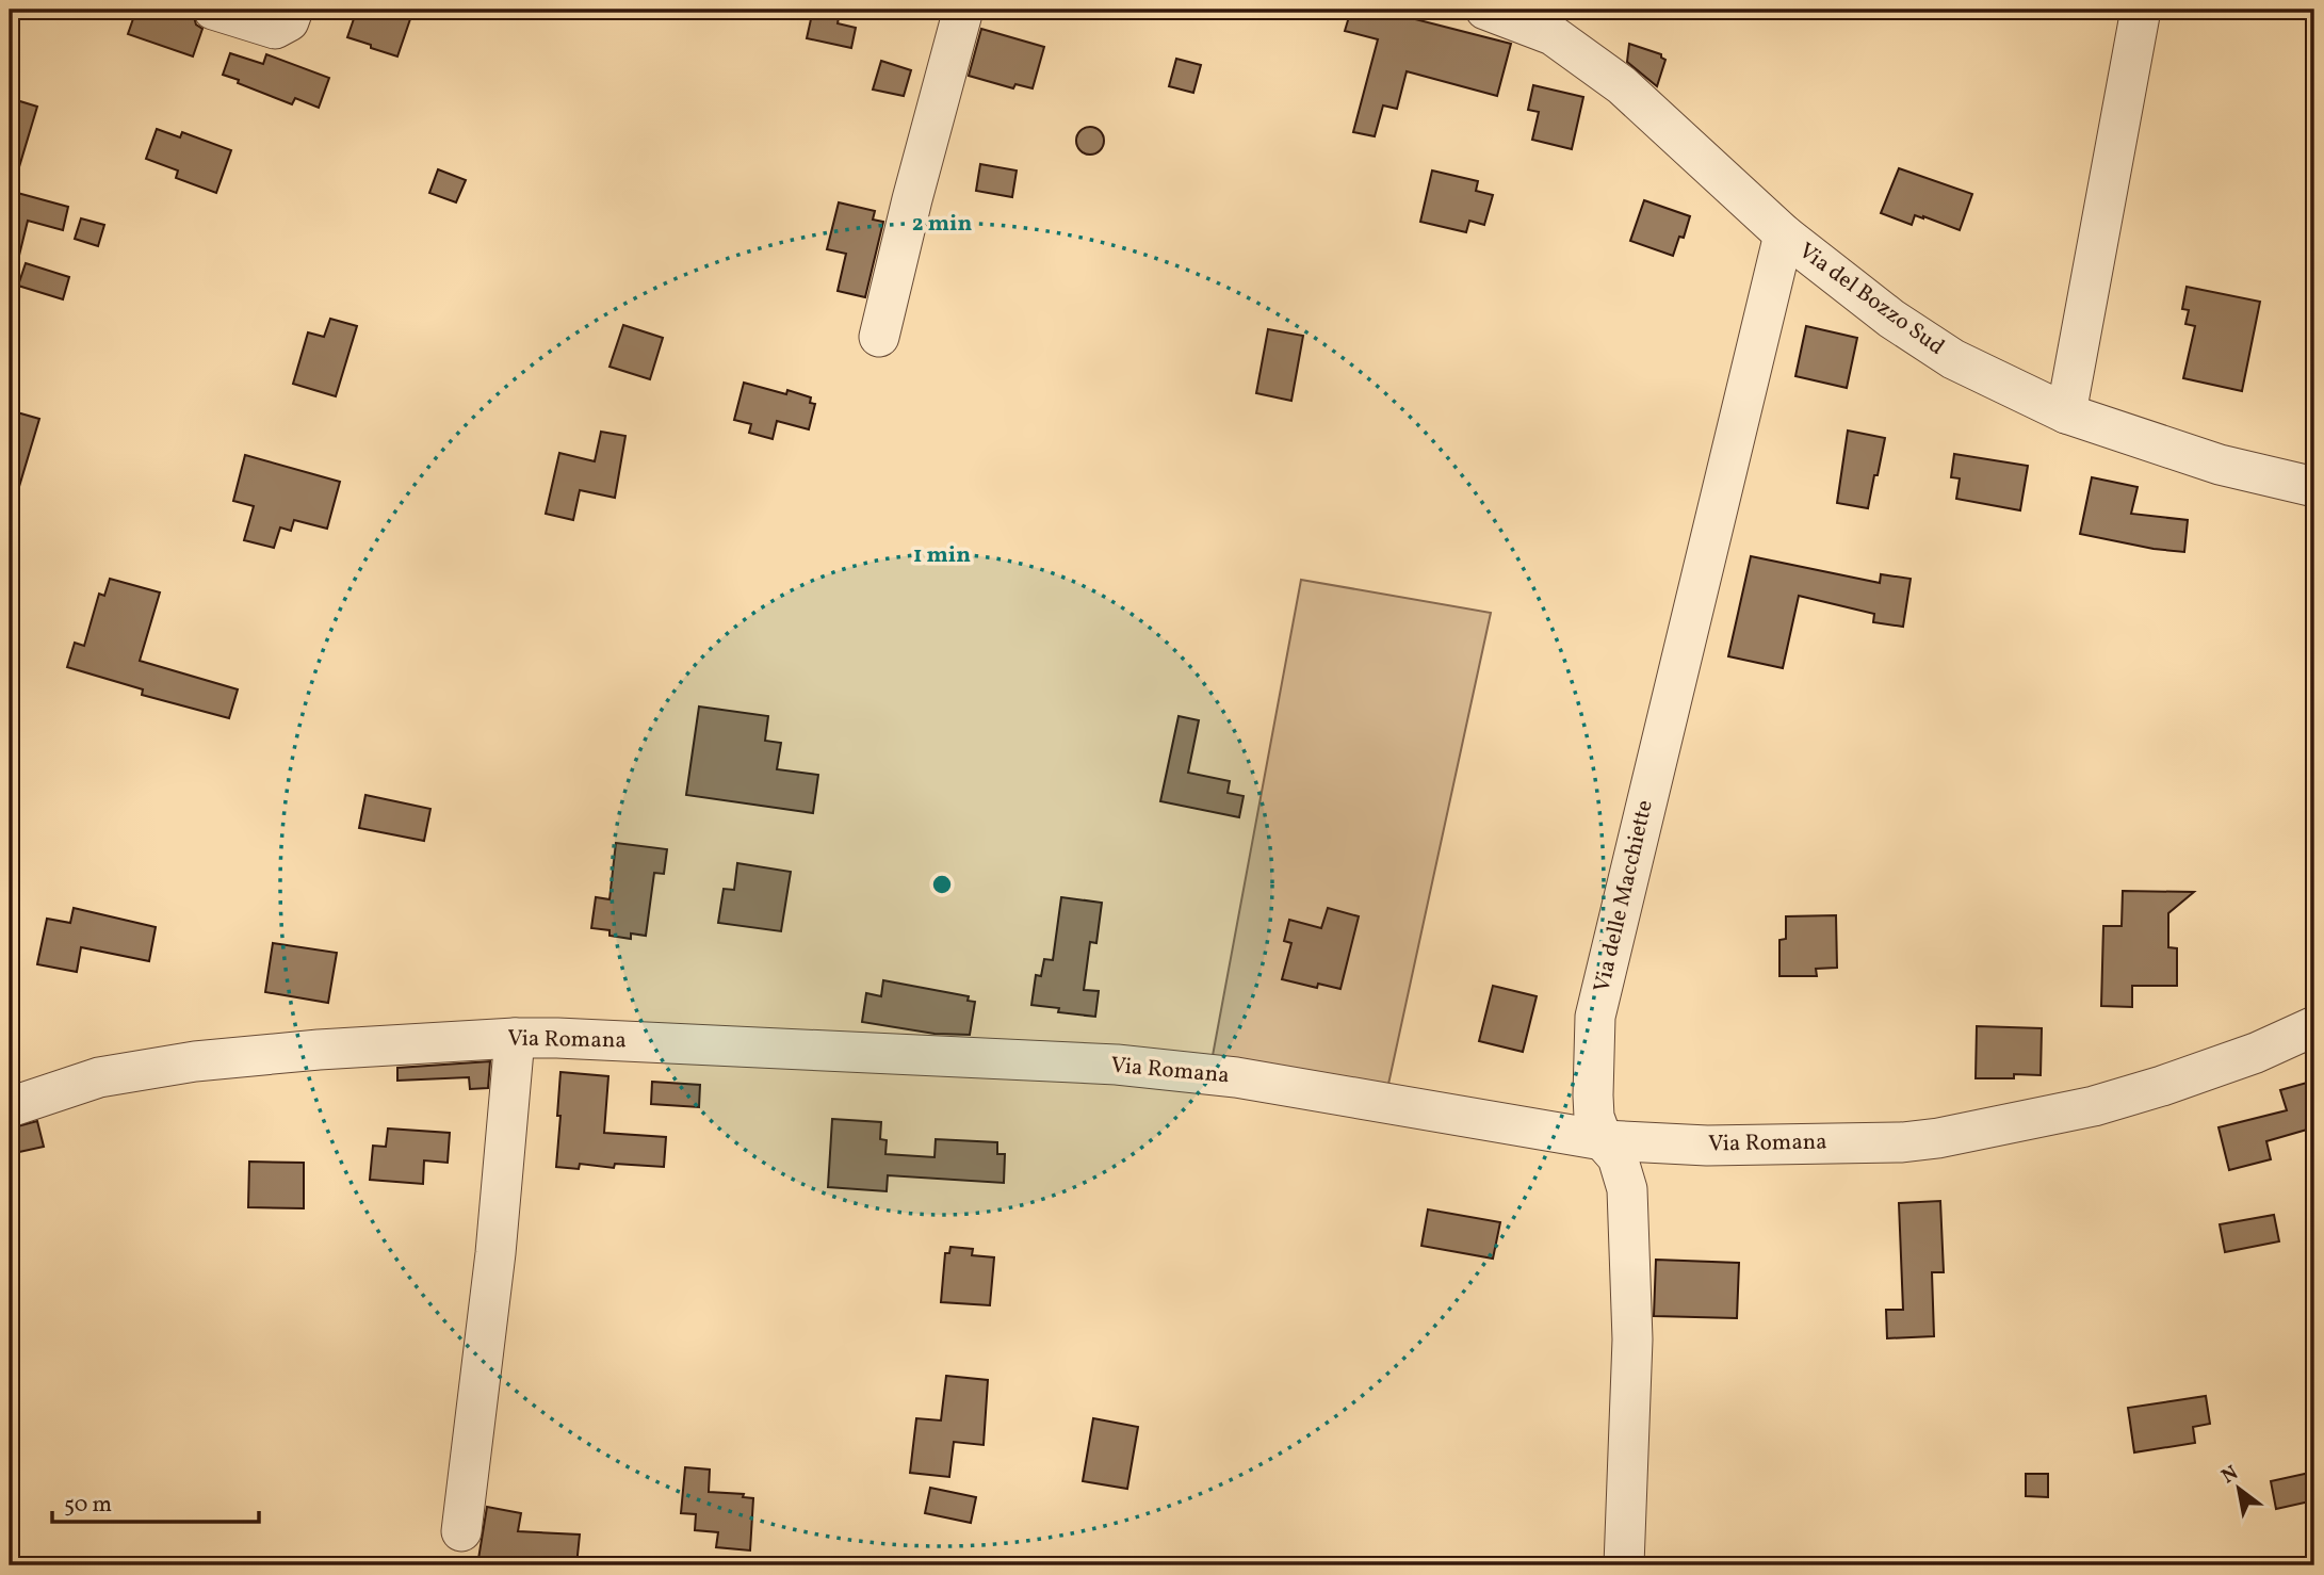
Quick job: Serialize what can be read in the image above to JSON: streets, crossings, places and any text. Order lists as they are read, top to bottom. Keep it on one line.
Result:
{"streets":{"street":["Via del Bozzo Sud","Via delle Macchiette","Via Romana"]},"crossings":[["Via del Bozzo Sud","Via delle Macchiette"],["Via delle Macchiette","Via Romana"]],"scale_bar":"50 m","north":"top left","rings":["2 min","1 min"]}
